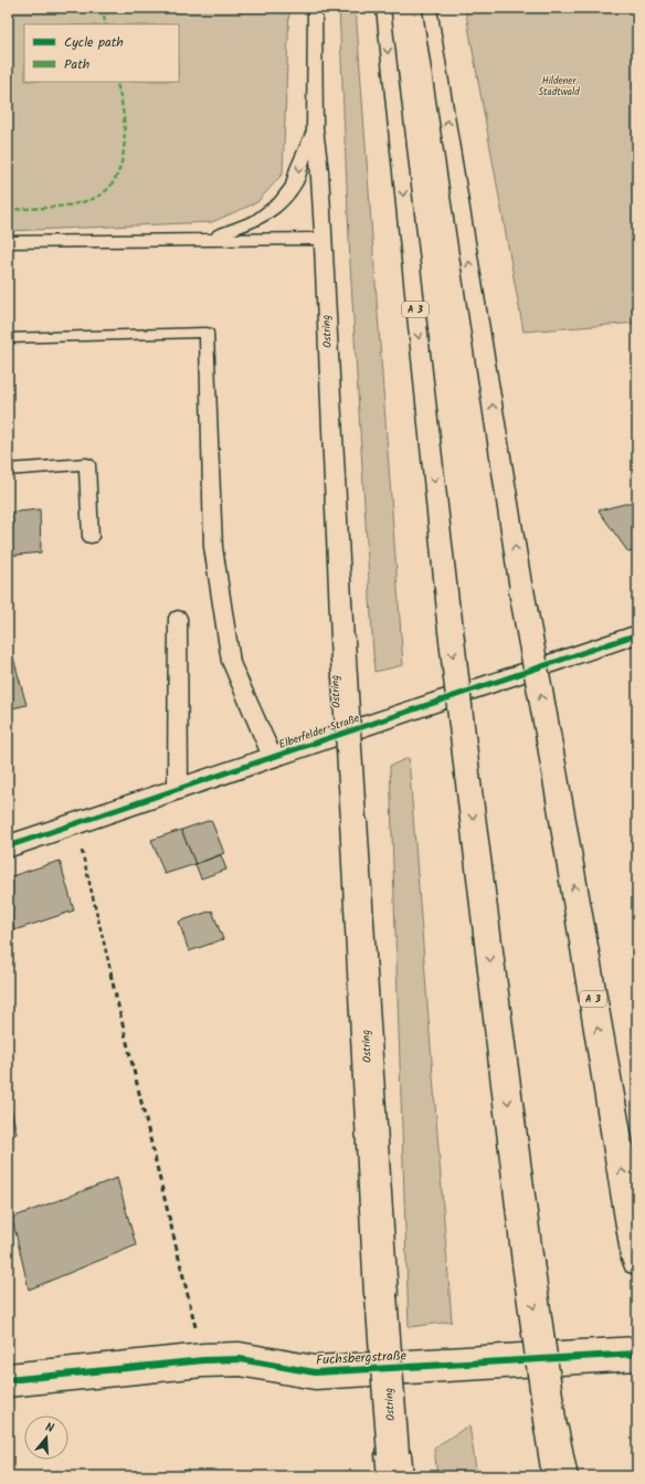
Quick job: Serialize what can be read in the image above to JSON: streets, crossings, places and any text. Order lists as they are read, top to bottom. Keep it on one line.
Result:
{"streets":{"main road":["A 3","Ostring","Elberfelder Straße","Fuchsbergstraße"]},"parks":["Hildener Stadtwald"],"legend":["Cycle path","Path"],"north":"top"}
